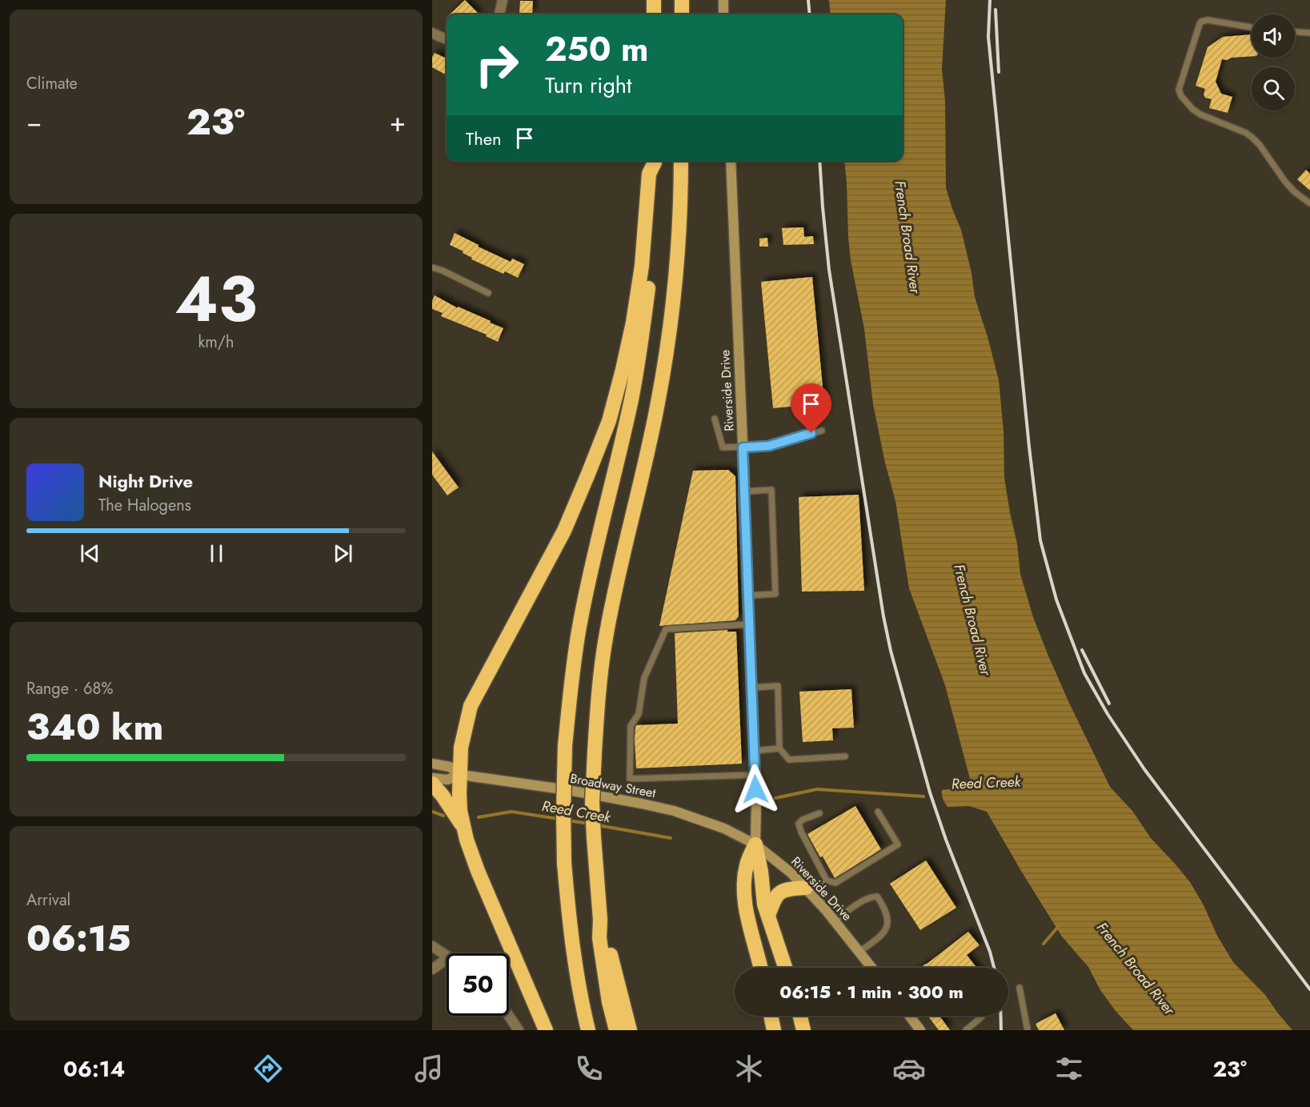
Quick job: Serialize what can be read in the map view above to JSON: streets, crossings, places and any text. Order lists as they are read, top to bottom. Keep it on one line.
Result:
{"streets":{"main road":["Riverside Drive","Broadway Street"]},"crossings":[["Riverside Drive","Broadway Street"]],"water":["French Broad River","Reed Creek"],"page":{"tile":["Climate",["43","km/h"],["Range · 68%","340 km"],["Arrival","06:15"]],"turn":["250 m","Turn right"],"heat":["−","23°","+"],"then":"Then","song":["Night Drive","The Halogens"],"limit":"50","trip":"06:15 · 1 min · 300 m","tabs":["06:14","23°"]}}
